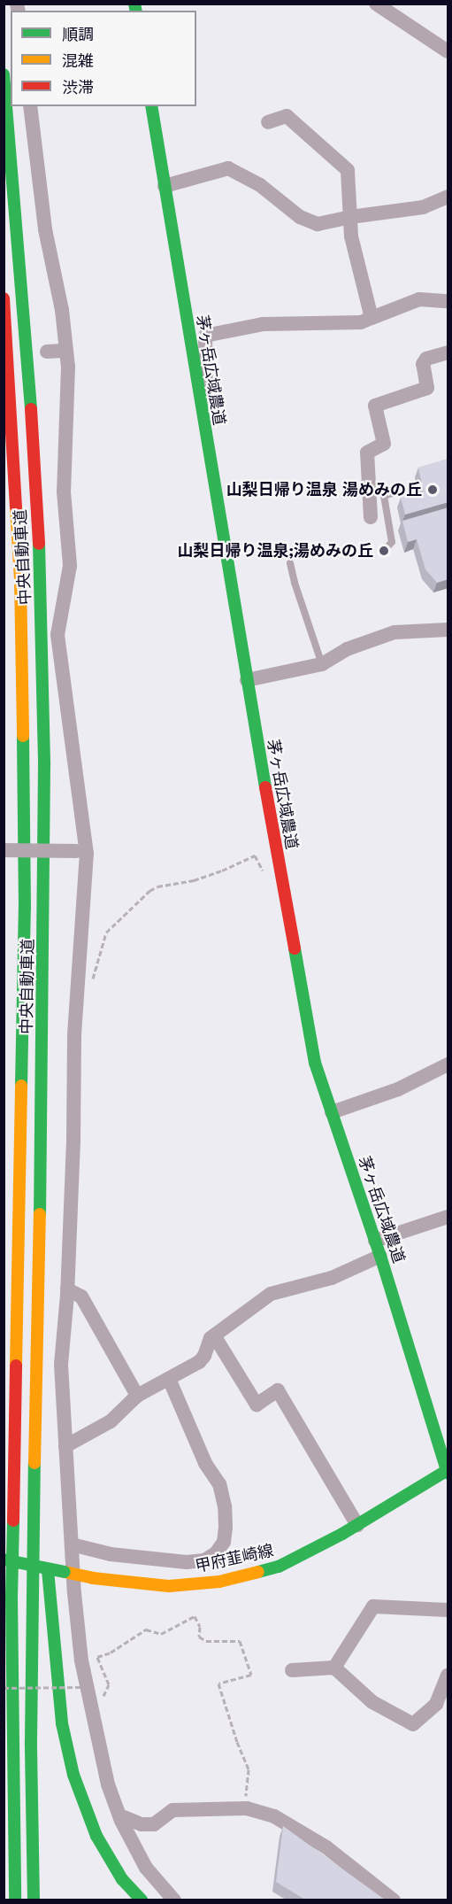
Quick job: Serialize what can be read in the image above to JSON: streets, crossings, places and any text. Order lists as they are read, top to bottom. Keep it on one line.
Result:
{"streets":{"main road":["茅ヶ岳広域農道","中央自動車道","甲府韮崎線"]},"crossings":[["茅ヶ岳広域農道","甲府韮崎線"]],"places":["山梨日帰り温泉 湯めみの丘","山梨日帰り温泉;湯めみの丘"],"legend":["順調","混雑","渋滞"]}
